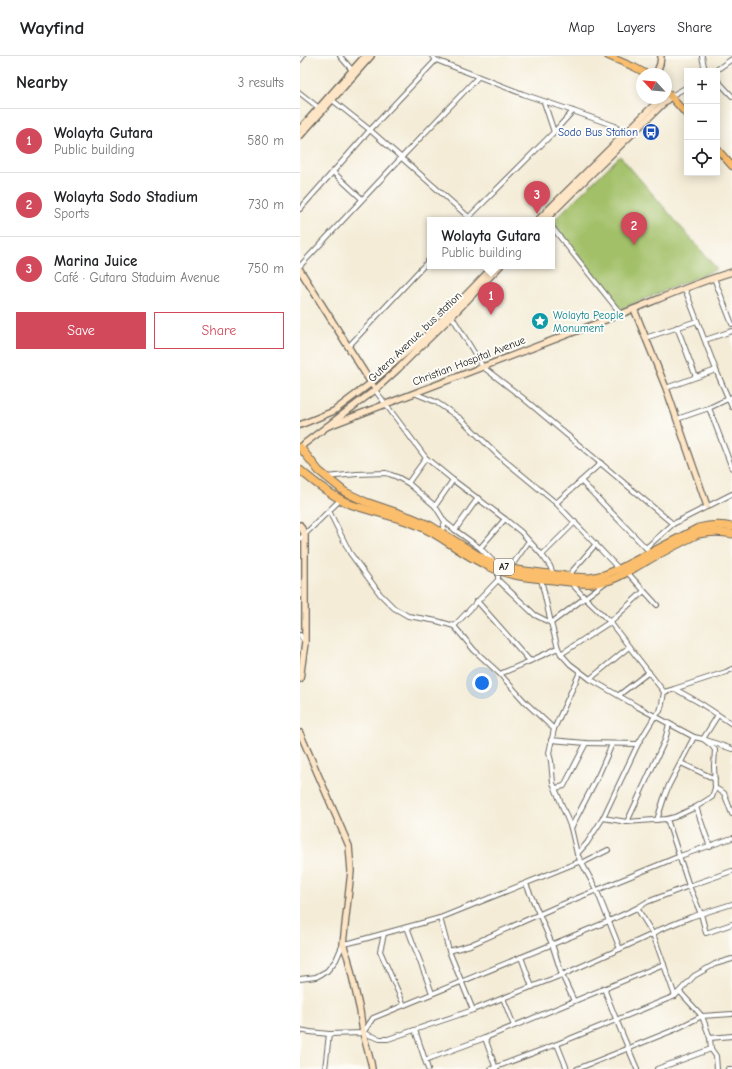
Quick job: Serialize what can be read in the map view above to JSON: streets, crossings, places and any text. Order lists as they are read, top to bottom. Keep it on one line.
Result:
{"streets":{"highway":["A7"],"main road":["Gutera Avenue, bus station","Christian Hospital Avenue"]},"crossings":[["Gutera Avenue, bus station","Christian Hospital Avenue"],["Gutera Avenue, bus station","A7"]],"places":{"bus stop":["Sodo Bus Station"],"place":["Wolayta People Monument"]},"north":"top left","page":{"header":"Wayfind","nav":["Map","Layers","Share"],"heading":["Nearby","3 results"],"map_buttons":["+","−"],"list":[{"mark":"1","name":"Wolayta Gutara","note":"Public building","value":"580 m"},{"mark":"2","name":"Wolayta Sodo Stadium","note":"Sports","value":"730 m"},{"mark":"3","name":"Marina Juice","note":"Café · Gutara Staduim Avenue","value":"750 m"}],"pins":["3","2","1"],"popup":["Wolayta Gutara","Public building"],"buttons":["Save","Share"]}}
